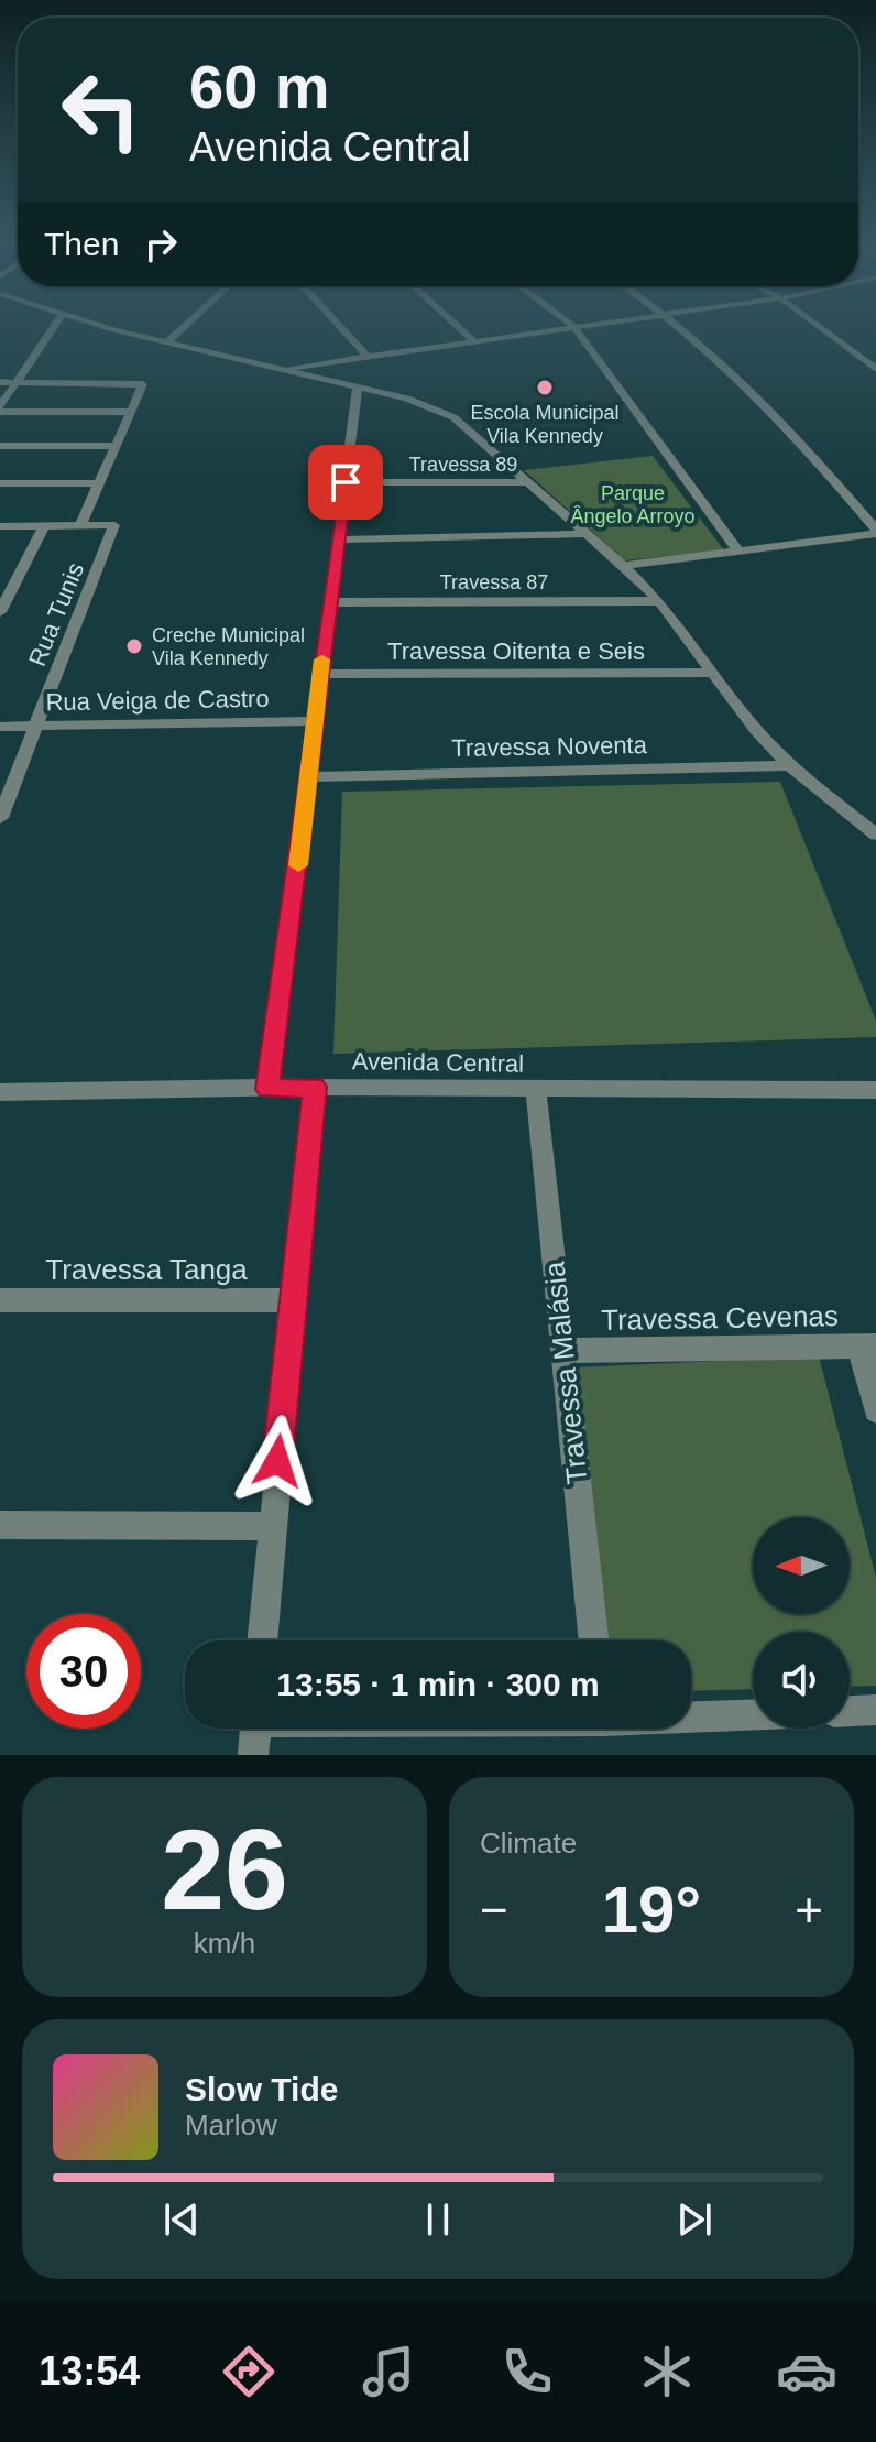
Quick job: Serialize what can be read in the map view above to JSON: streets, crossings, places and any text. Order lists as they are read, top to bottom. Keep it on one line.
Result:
{"streets":{"street":["Travessa 89","Travessa 87","Rua Tunis","Travessa Oitenta e Seis","Rua Veiga de Castro","Travessa Noventa","Avenida Central","Travessa Tanga","Travessa Cevenas","Travessa Malásia"]},"crossings":[["Rua Tunis","Rua Veiga de Castro"],["Avenida Central","Travessa Malásia"],["Travessa Cevenas","Travessa Malásia"]],"parks":["Parque Ângelo Arroyo"],"places":["Escola Municipal Vila Kennedy","Creche Municipal Vila Kennedy"],"north":"left","page":{"turn":["60 m","Avenida Central"],"then":"Then","limit":"30","trip":"13:55 · 1 min · 300 m","tile":[["26","km/h"],"Climate"],"heat":["−","19°","+"],"song":["Slow Tide","Marlow"],"tabs":"13:54"}}
